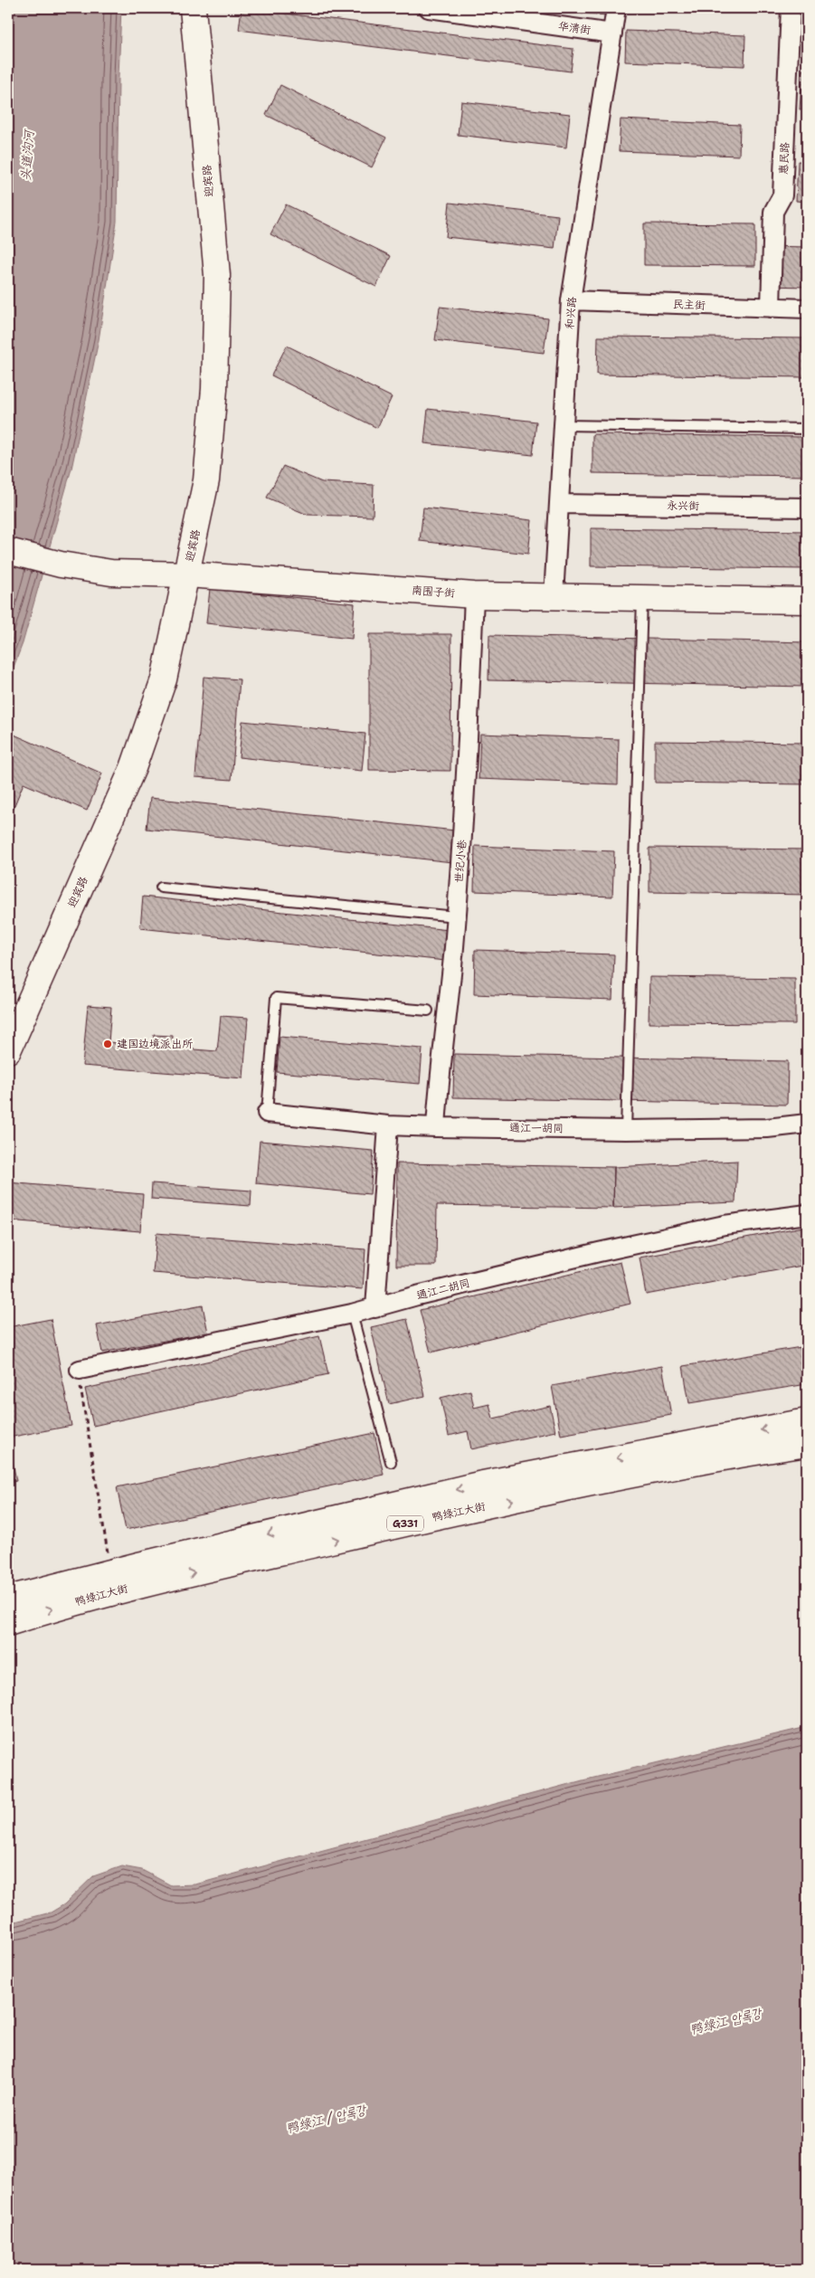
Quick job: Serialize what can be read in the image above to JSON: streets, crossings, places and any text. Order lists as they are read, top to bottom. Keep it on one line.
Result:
{"streets":{"main road":["迎宾路","南围子街","鸭绿江大街","G331"],"street":["华清街","惠民路","民主街","和兴路","永兴街","世纪小巷","通江一胡同","通江二胡同"]},"crossings":[["华清街","和兴路"],["惠民路","民主街"],["迎宾路","南围子街"],["民主街","和兴路"],["和兴路","永兴街"],["和兴路","南围子街"],["南围子街","世纪小巷"],["世纪小巷","通江一胡同"]],"water":["头道沟河","鸭绿江 압록강","鸭绿江 / 압록강"],"places":["建国边境派出所"]}
